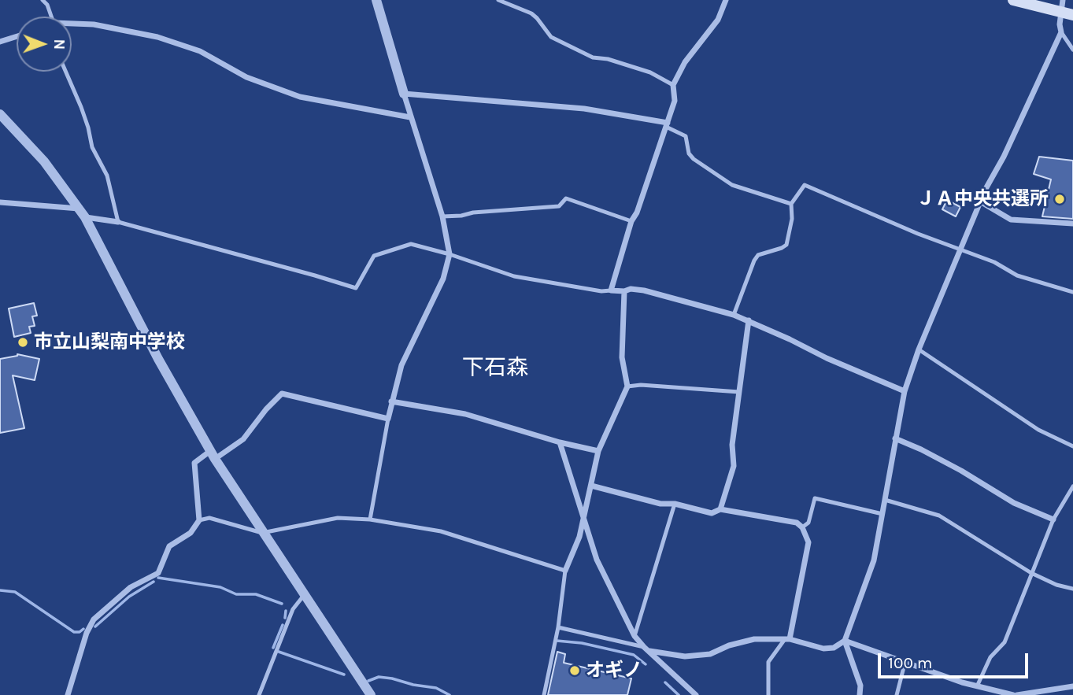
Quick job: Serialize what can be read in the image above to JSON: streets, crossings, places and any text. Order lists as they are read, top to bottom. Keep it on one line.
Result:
{"districts":["下石森"],"places":["ＪＡ中央共選所","市立山梨南中学校","オギノ"],"scale_bar":"100 m","north":"right"}
